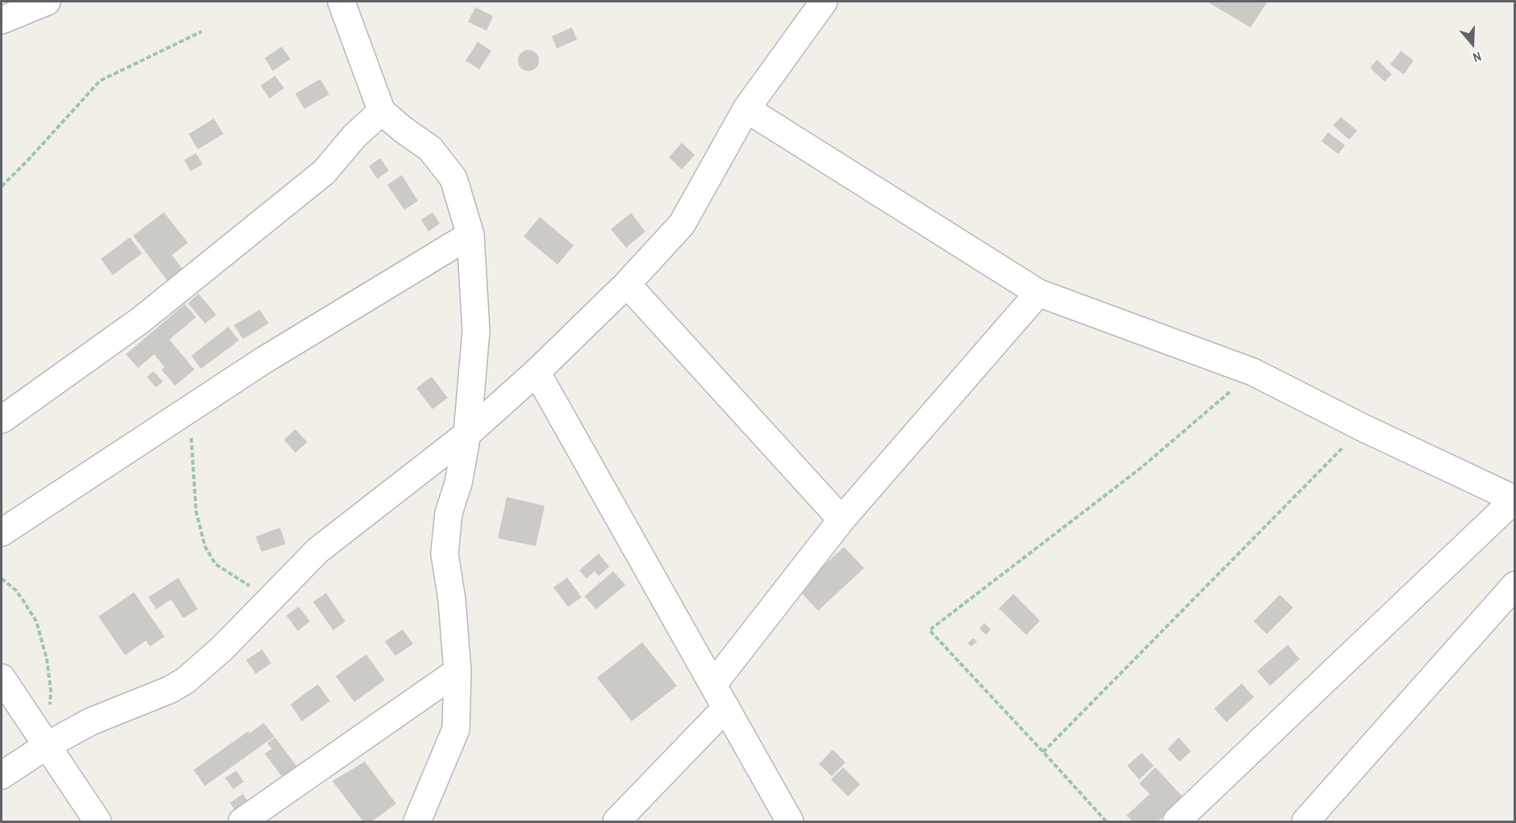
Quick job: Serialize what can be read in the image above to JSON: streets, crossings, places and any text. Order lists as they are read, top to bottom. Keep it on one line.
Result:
{"north":"bottom"}
